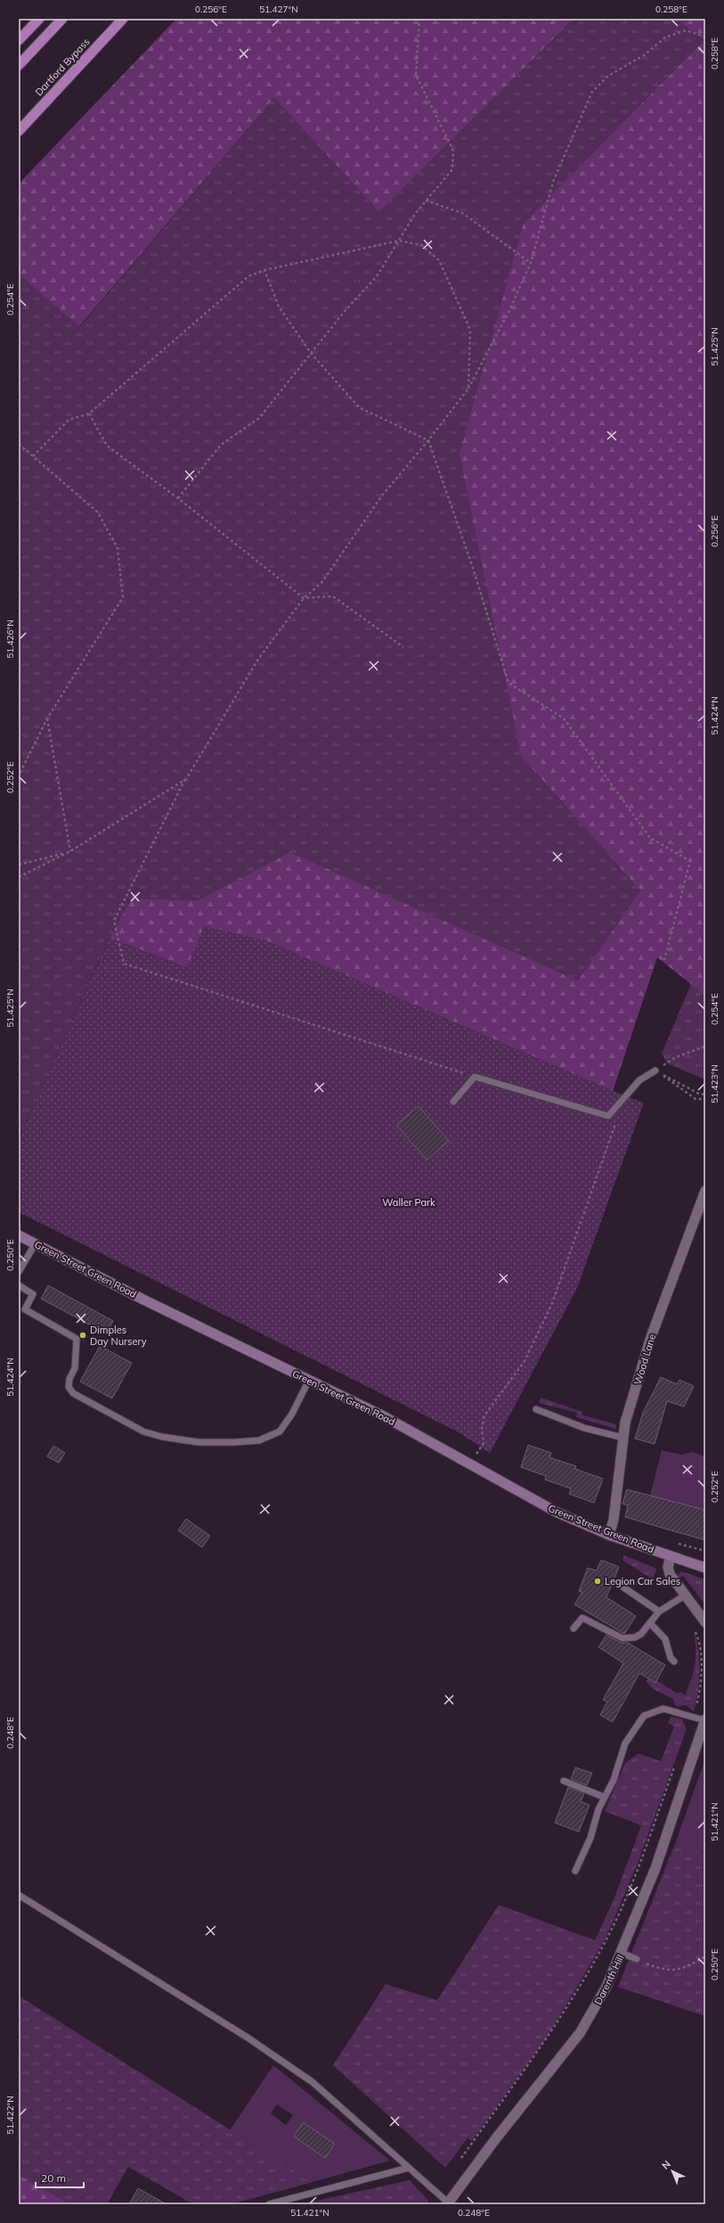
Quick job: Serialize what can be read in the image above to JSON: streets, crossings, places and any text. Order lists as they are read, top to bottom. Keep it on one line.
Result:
{"streets":{"highway":["Dartford Bypass"],"main road":["Green Street Green Road"],"street":["Wood Lane","Darenth Hill"]},"crossings":[["Green Street Green Road","Wood Lane"]],"parks":["Waller Park"],"places":["Dimples Day Nursery","Legion Car Sales"],"scale_bar":"20 m","north":"top left","coordinates":["0.256°E","51.427°N","0.258°E","0.254°E","51.425°N","51.426°N","51.424°N","0.252°E","51.423°N","0.250°E","0.248°E","51.421°N","51.422°N"]}
